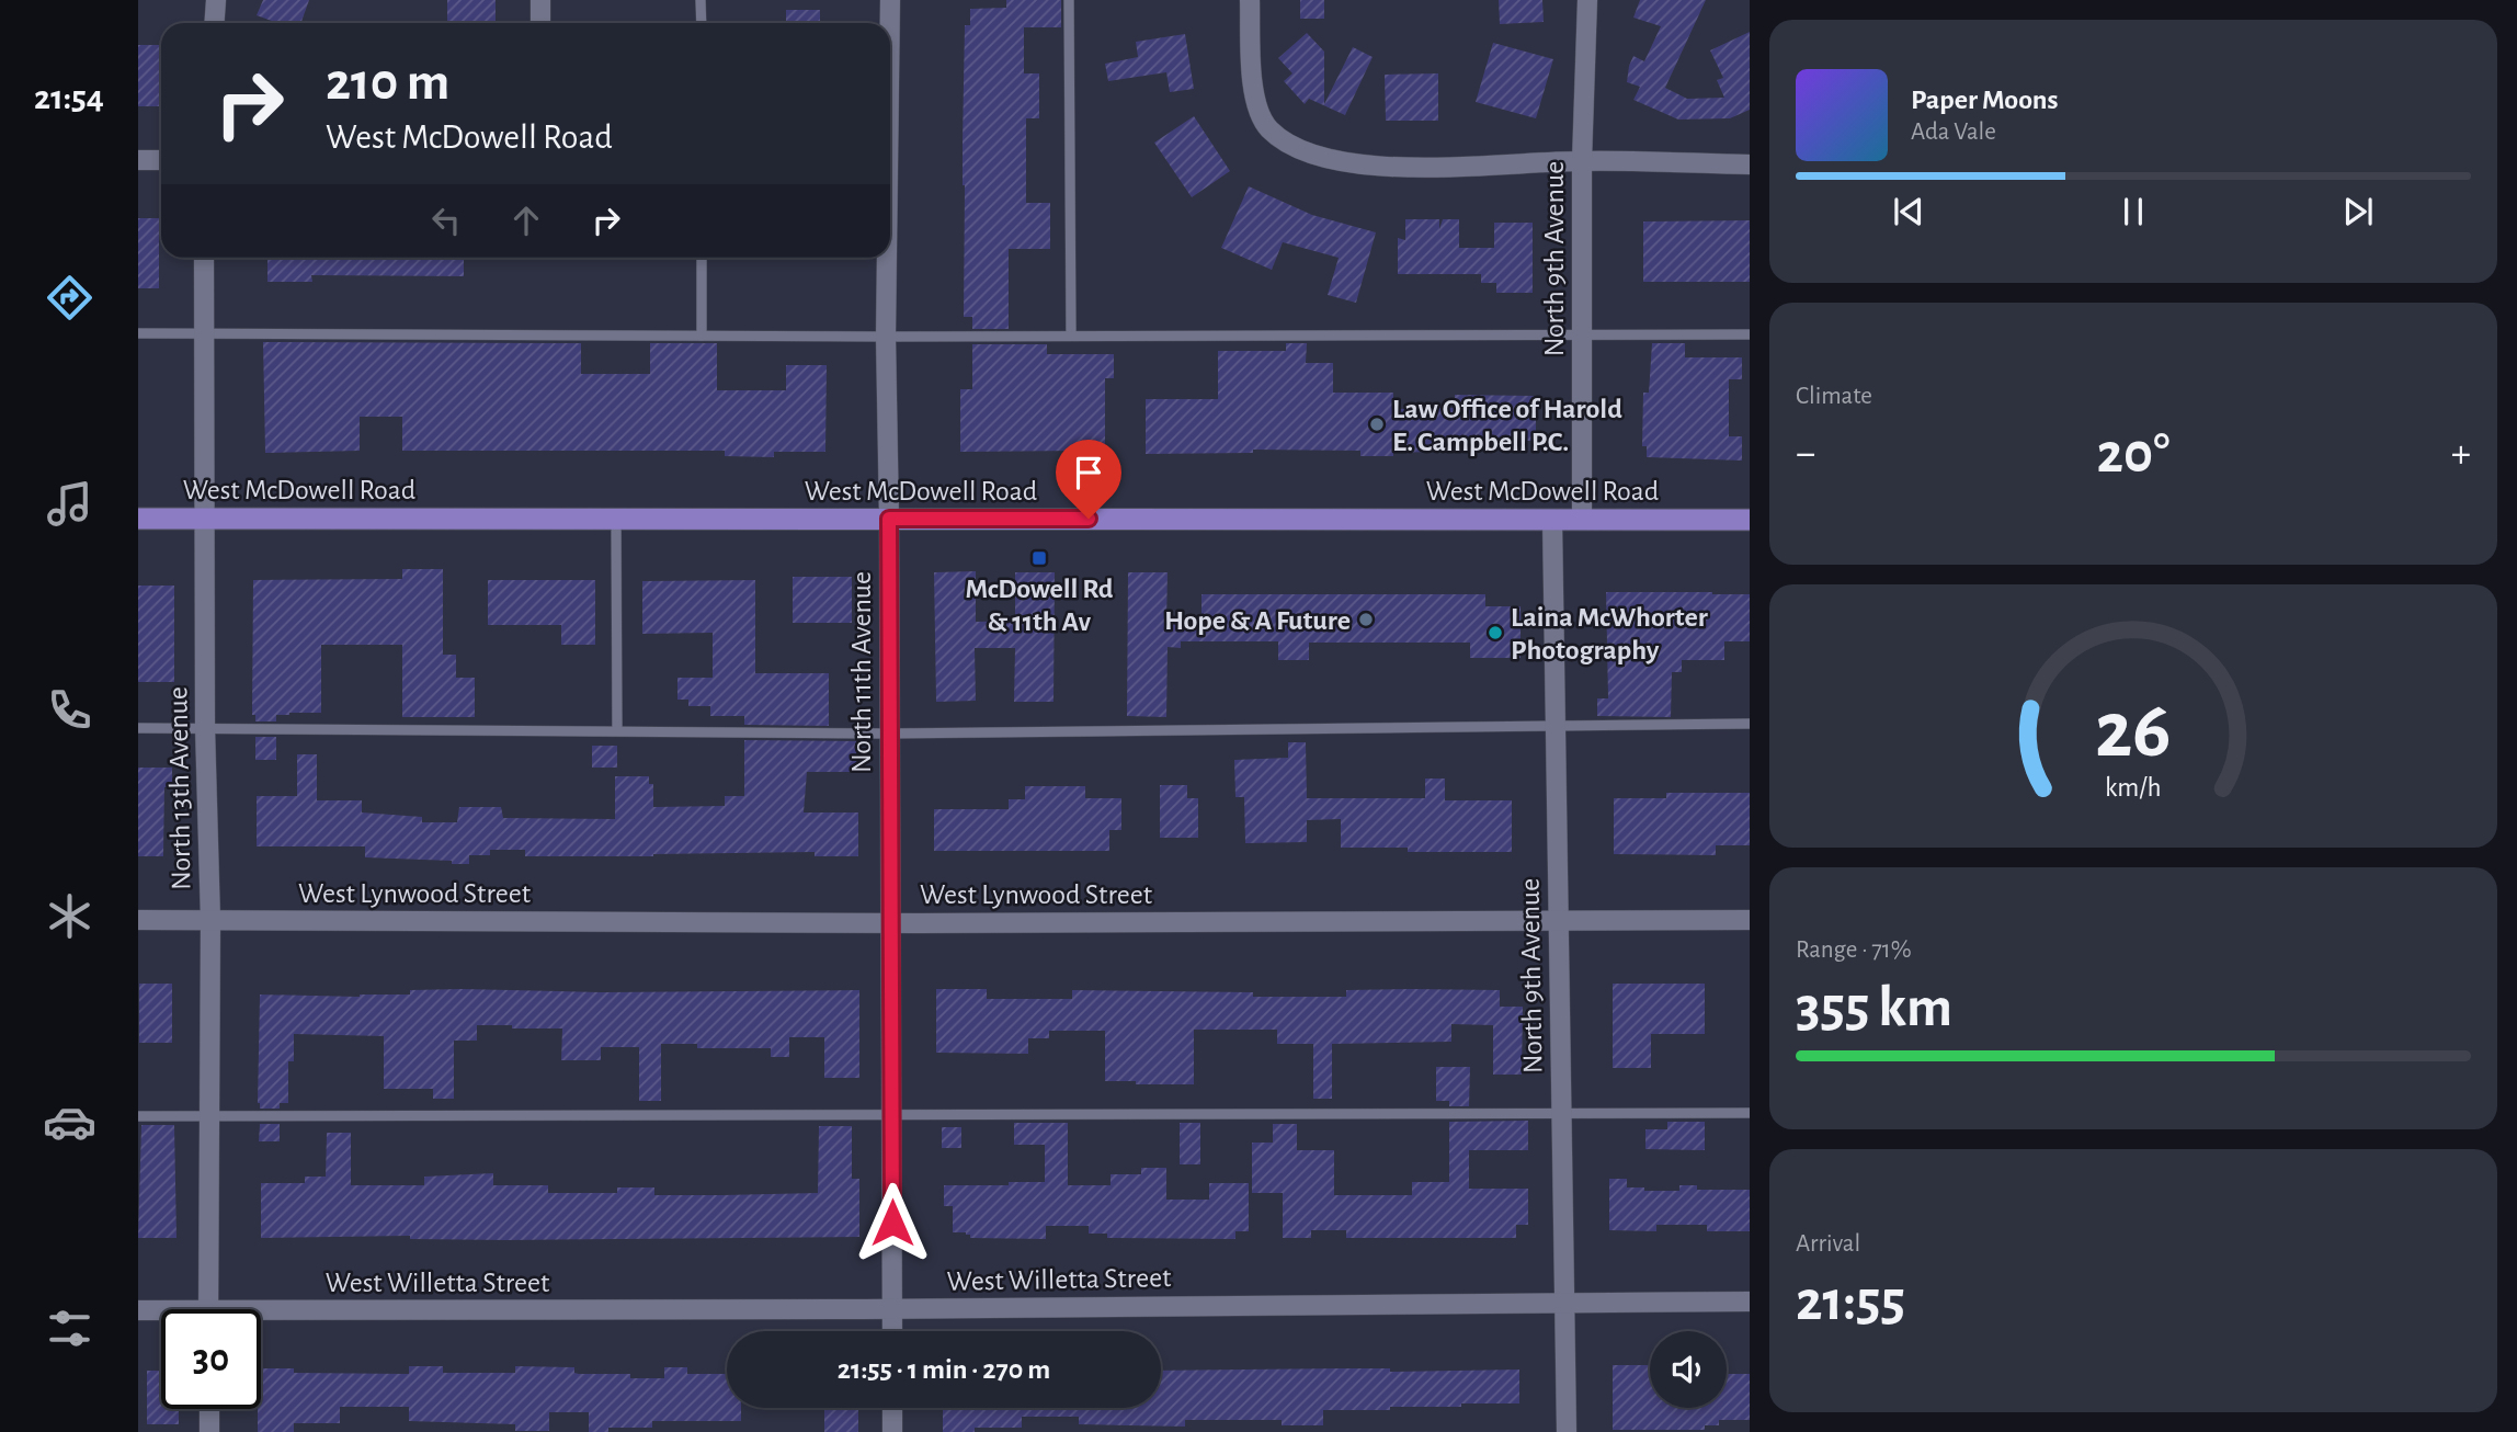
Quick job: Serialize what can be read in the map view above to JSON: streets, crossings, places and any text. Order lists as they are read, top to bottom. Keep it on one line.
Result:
{"streets":{"main road":["West McDowell Road"],"street":["North 9th Avenue","North 11th Avenue","North 13th Avenue","West Lynwood Street","West Willetta Street"]},"crossings":[["North 9th Avenue","West McDowell Road"],["North 9th Avenue","West Lynwood Street"],["North 9th Avenue","West Willetta Street"],["West McDowell Road","North 11th Avenue"],["West McDowell Road","North 13th Avenue"],["North 11th Avenue","West Lynwood Street"],["North 11th Avenue","West Willetta Street"],["North 13th Avenue","West Lynwood Street"]],"places":{"other":["Law Office of Harold E. Campbell P.C.","Hope & A Future","Laina McWhorter Photography"],"transit":["McDowell Rd & 11th Av"]},"page":{"tabs":"21:54","turn":["210 m","West McDowell Road"],"song":["Paper Moons","Ada Vale"],"tile":["Climate",["Range · 71%","355 km"],["Arrival","21:55"]],"heat":["−","20°","+"],"limit":"30","trip":"21:55 · 1 min · 270 m","gauge":["26","km/h"]}}
